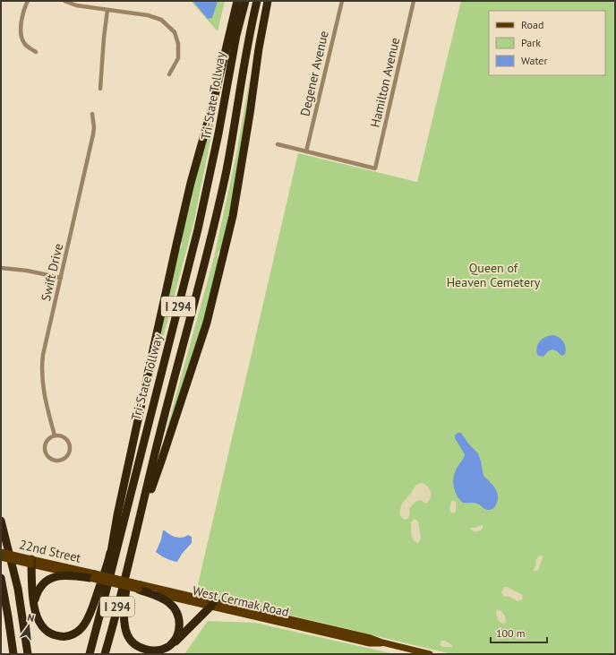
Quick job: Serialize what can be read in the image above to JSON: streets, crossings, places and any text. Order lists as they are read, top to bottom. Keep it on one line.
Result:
{"streets":{"highway":["Tri-State Tollway","I 294"],"main road":["22nd Street","West Cermak Road"],"street":["Degener Avenue","Hamilton Avenue","Swift Drive"]},"crossings":[["Degener Avenue","Hamilton Avenue"],["22nd Street","West Cermak Road"]],"parks":["Queen of Heaven Cemetery"],"legend":["Road","Park","Water"],"scale_bar":"100 m","north":"top"}
